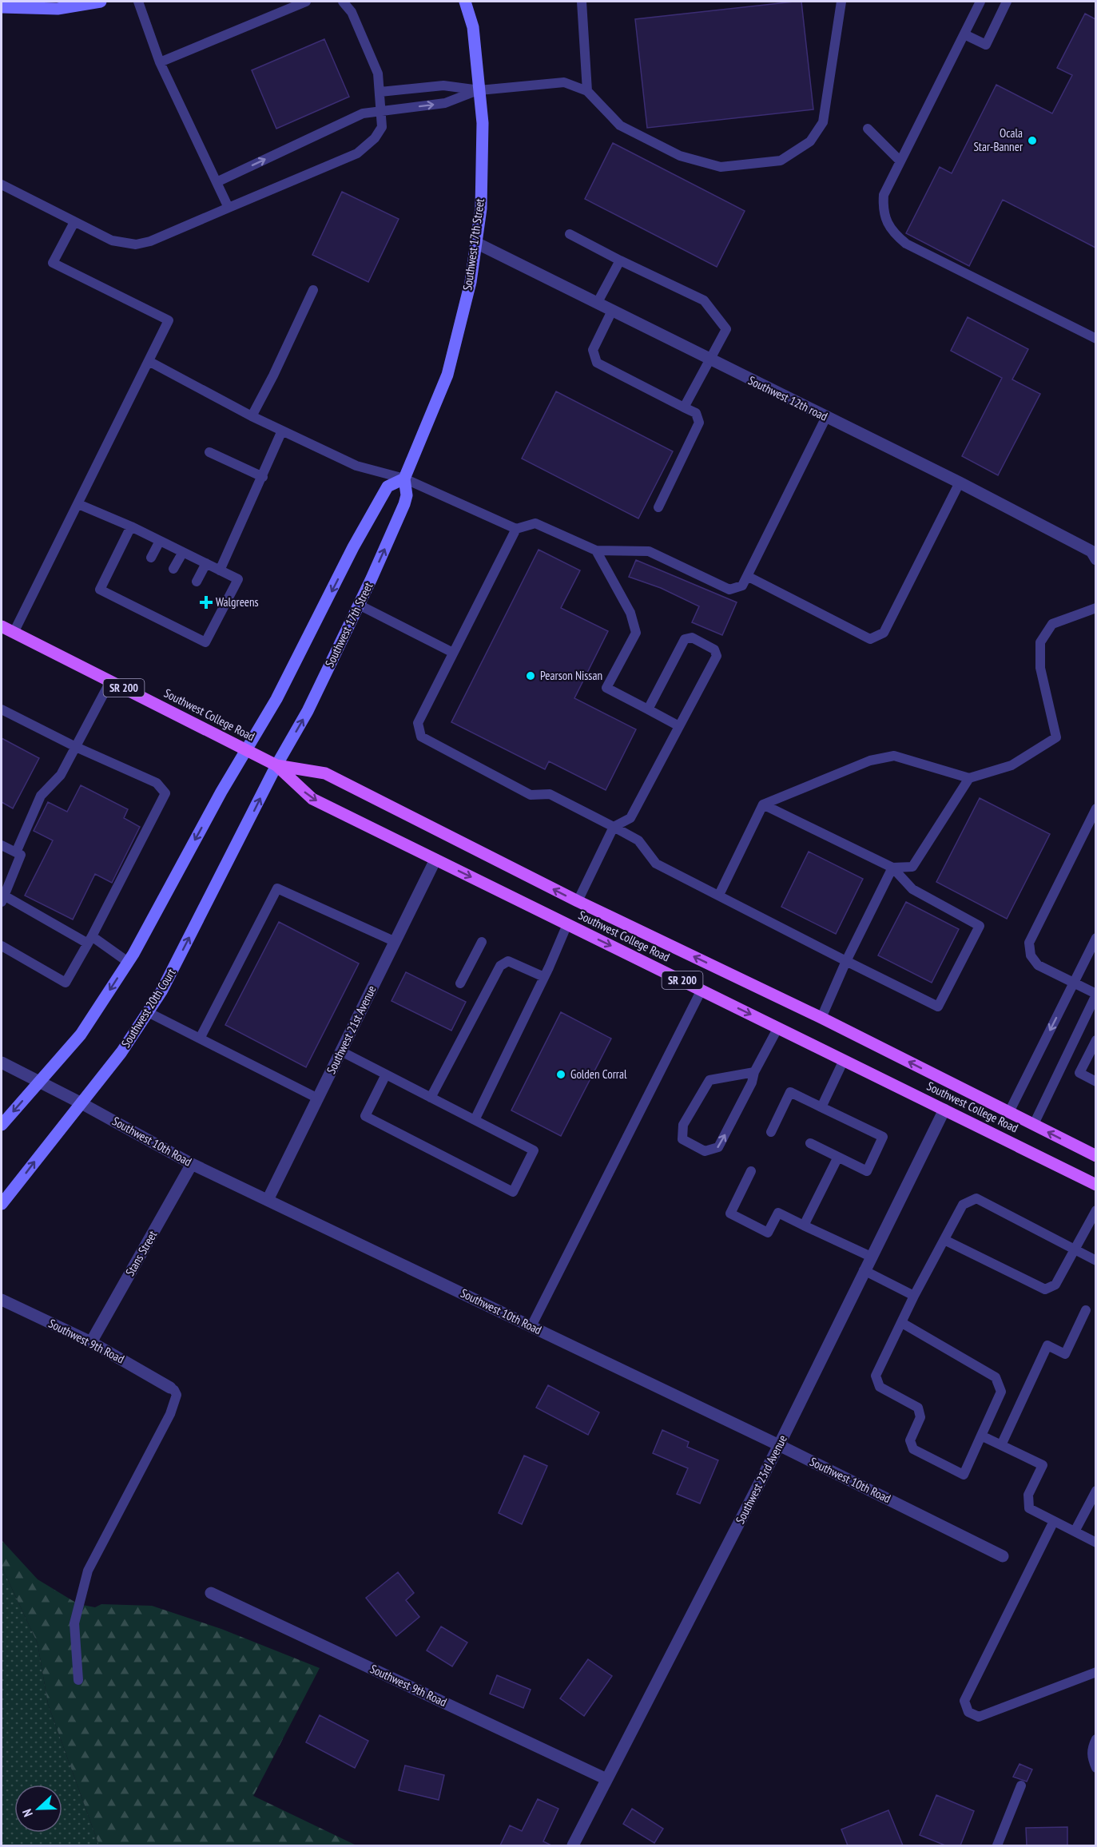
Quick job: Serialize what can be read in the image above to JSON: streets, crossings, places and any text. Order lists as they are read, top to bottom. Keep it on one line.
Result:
{"streets":{"main road":["Southwest 17th Street","SR 200","Southwest College Road","Southwest 20th Court"],"street":["Southwest 12th road","Southwest 21st Avenue","Southwest 10th Road","Stans Street","Southwest 9th Road","Southwest 23rd Avenue"]},"crossings":[["Southwest 17th Street","Southwest 12th road"],["Southwest 17th Street","Southwest College Road"],["Southwest 17th Street","Southwest 20th Court"],["Southwest College Road","Southwest 20th Court"],["Southwest College Road","Southwest 21st Avenue"],["Southwest College Road","Southwest 23rd Avenue"],["Southwest 20th Court","Southwest 10th Road"],["Southwest 21st Avenue","Southwest 10th Road"],["Southwest 10th Road","Stans Street"],["Southwest 10th Road","Southwest 23rd Avenue"],["Stans Street","Southwest 9th Road"],["Southwest 9th Road","Southwest 23rd Avenue"]],"places":{"other":["Ocala Star-Banner","Pearson Nissan","Golden Corral"],"health":["Walgreens"]},"north":"left"}
